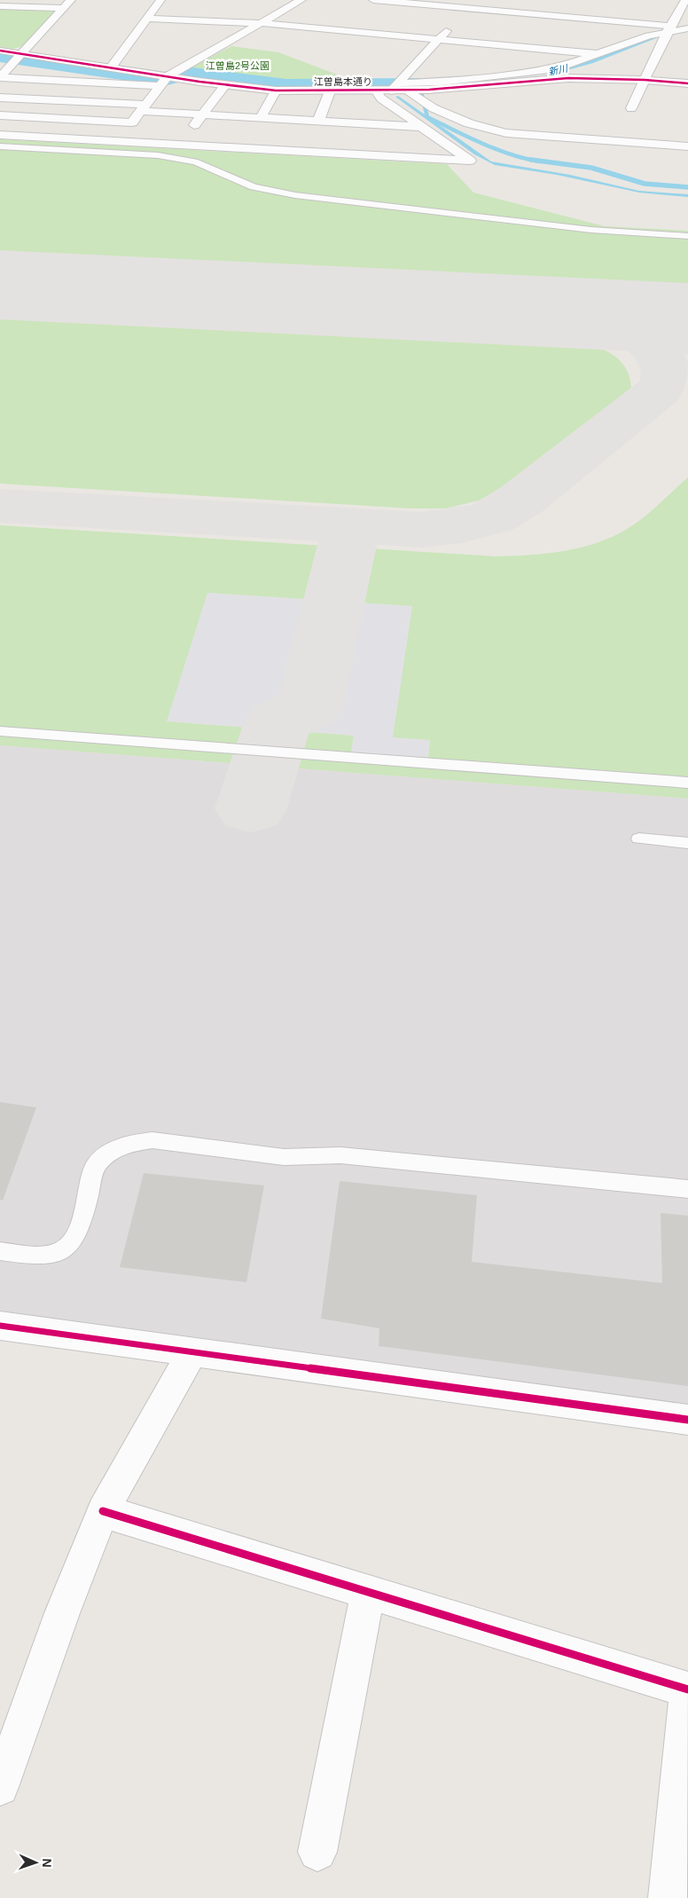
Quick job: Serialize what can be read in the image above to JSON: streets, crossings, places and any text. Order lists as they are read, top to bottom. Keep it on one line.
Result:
{"streets":{"street":["江曽島本通り"]},"water":["新川"],"parks":["江曽島2号公園"],"north":"right"}
